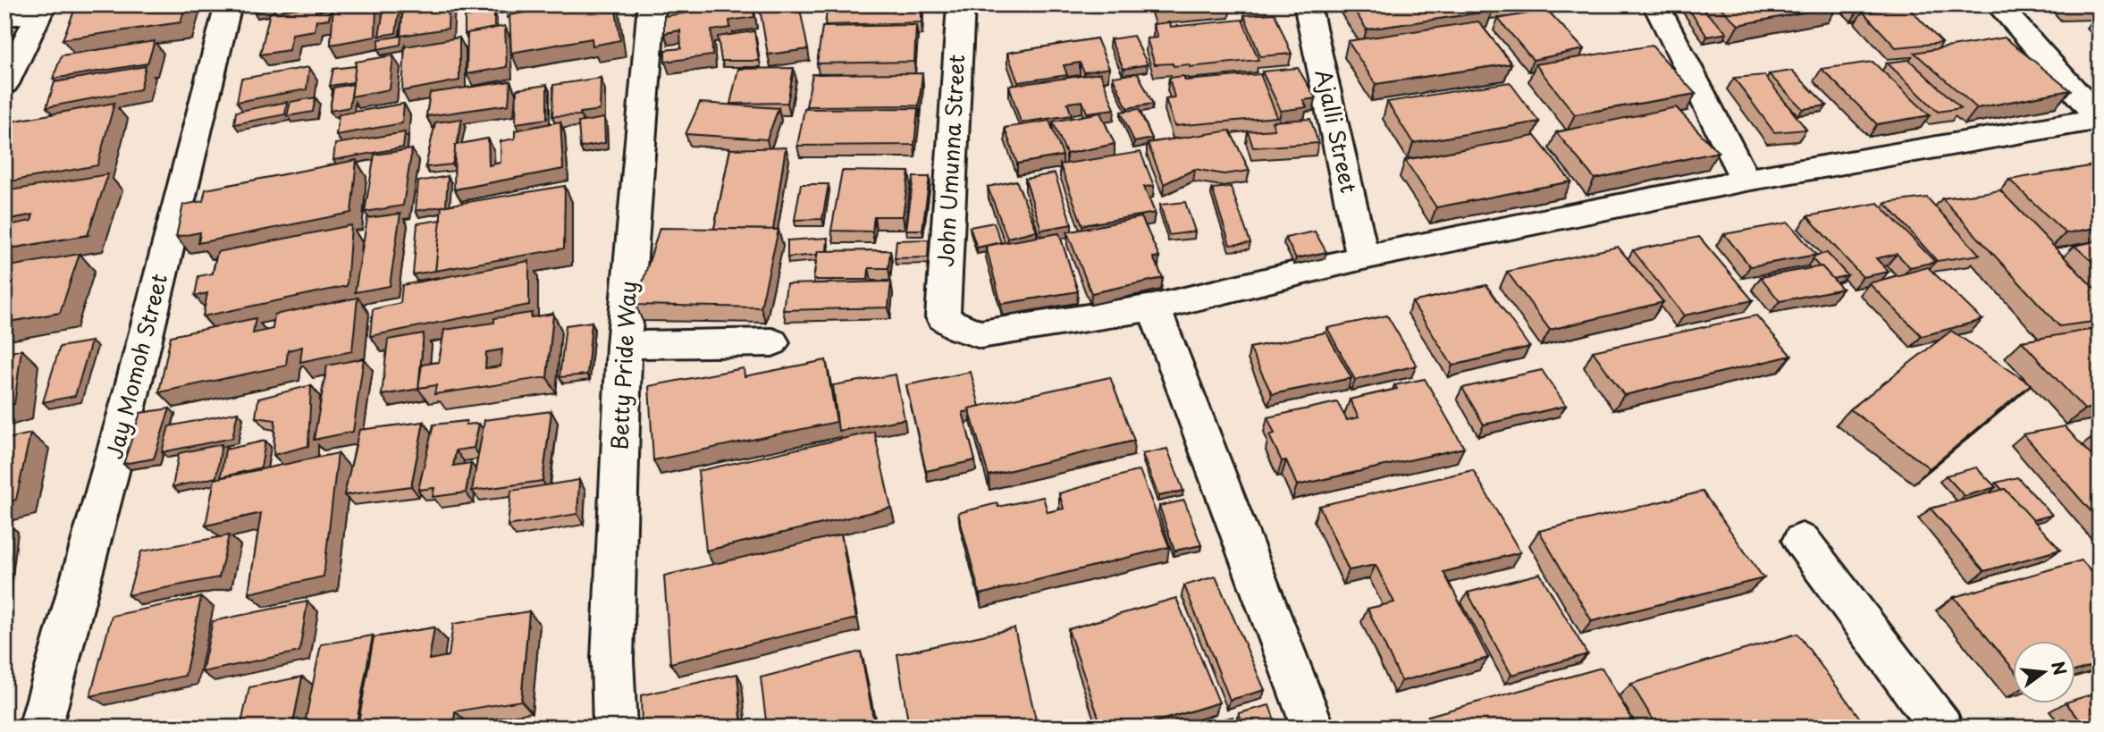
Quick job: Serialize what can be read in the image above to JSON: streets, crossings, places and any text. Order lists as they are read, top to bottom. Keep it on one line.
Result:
{"streets":{"street":["Ajalli Street","John Umunna Street","Betty Pride Way","Jay Momoh Street"]},"north":"right"}
